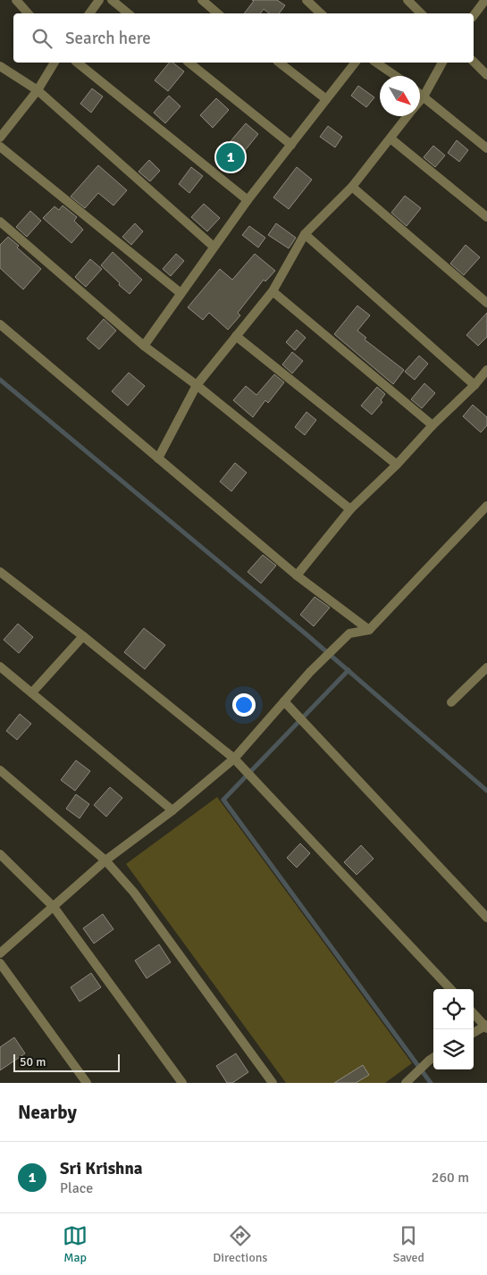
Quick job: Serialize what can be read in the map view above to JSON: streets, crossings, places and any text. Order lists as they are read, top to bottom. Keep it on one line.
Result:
{"scale_bar":"50 m","north":"bottom right","page":{"search":"Search here","pins":"1","scale":"50 m","heading":"Nearby","list":[{"mark":"1","name":"Sri Krishna","note":"Place","value":"260 m"}],"nav":["Map","Directions","Saved"]}}
